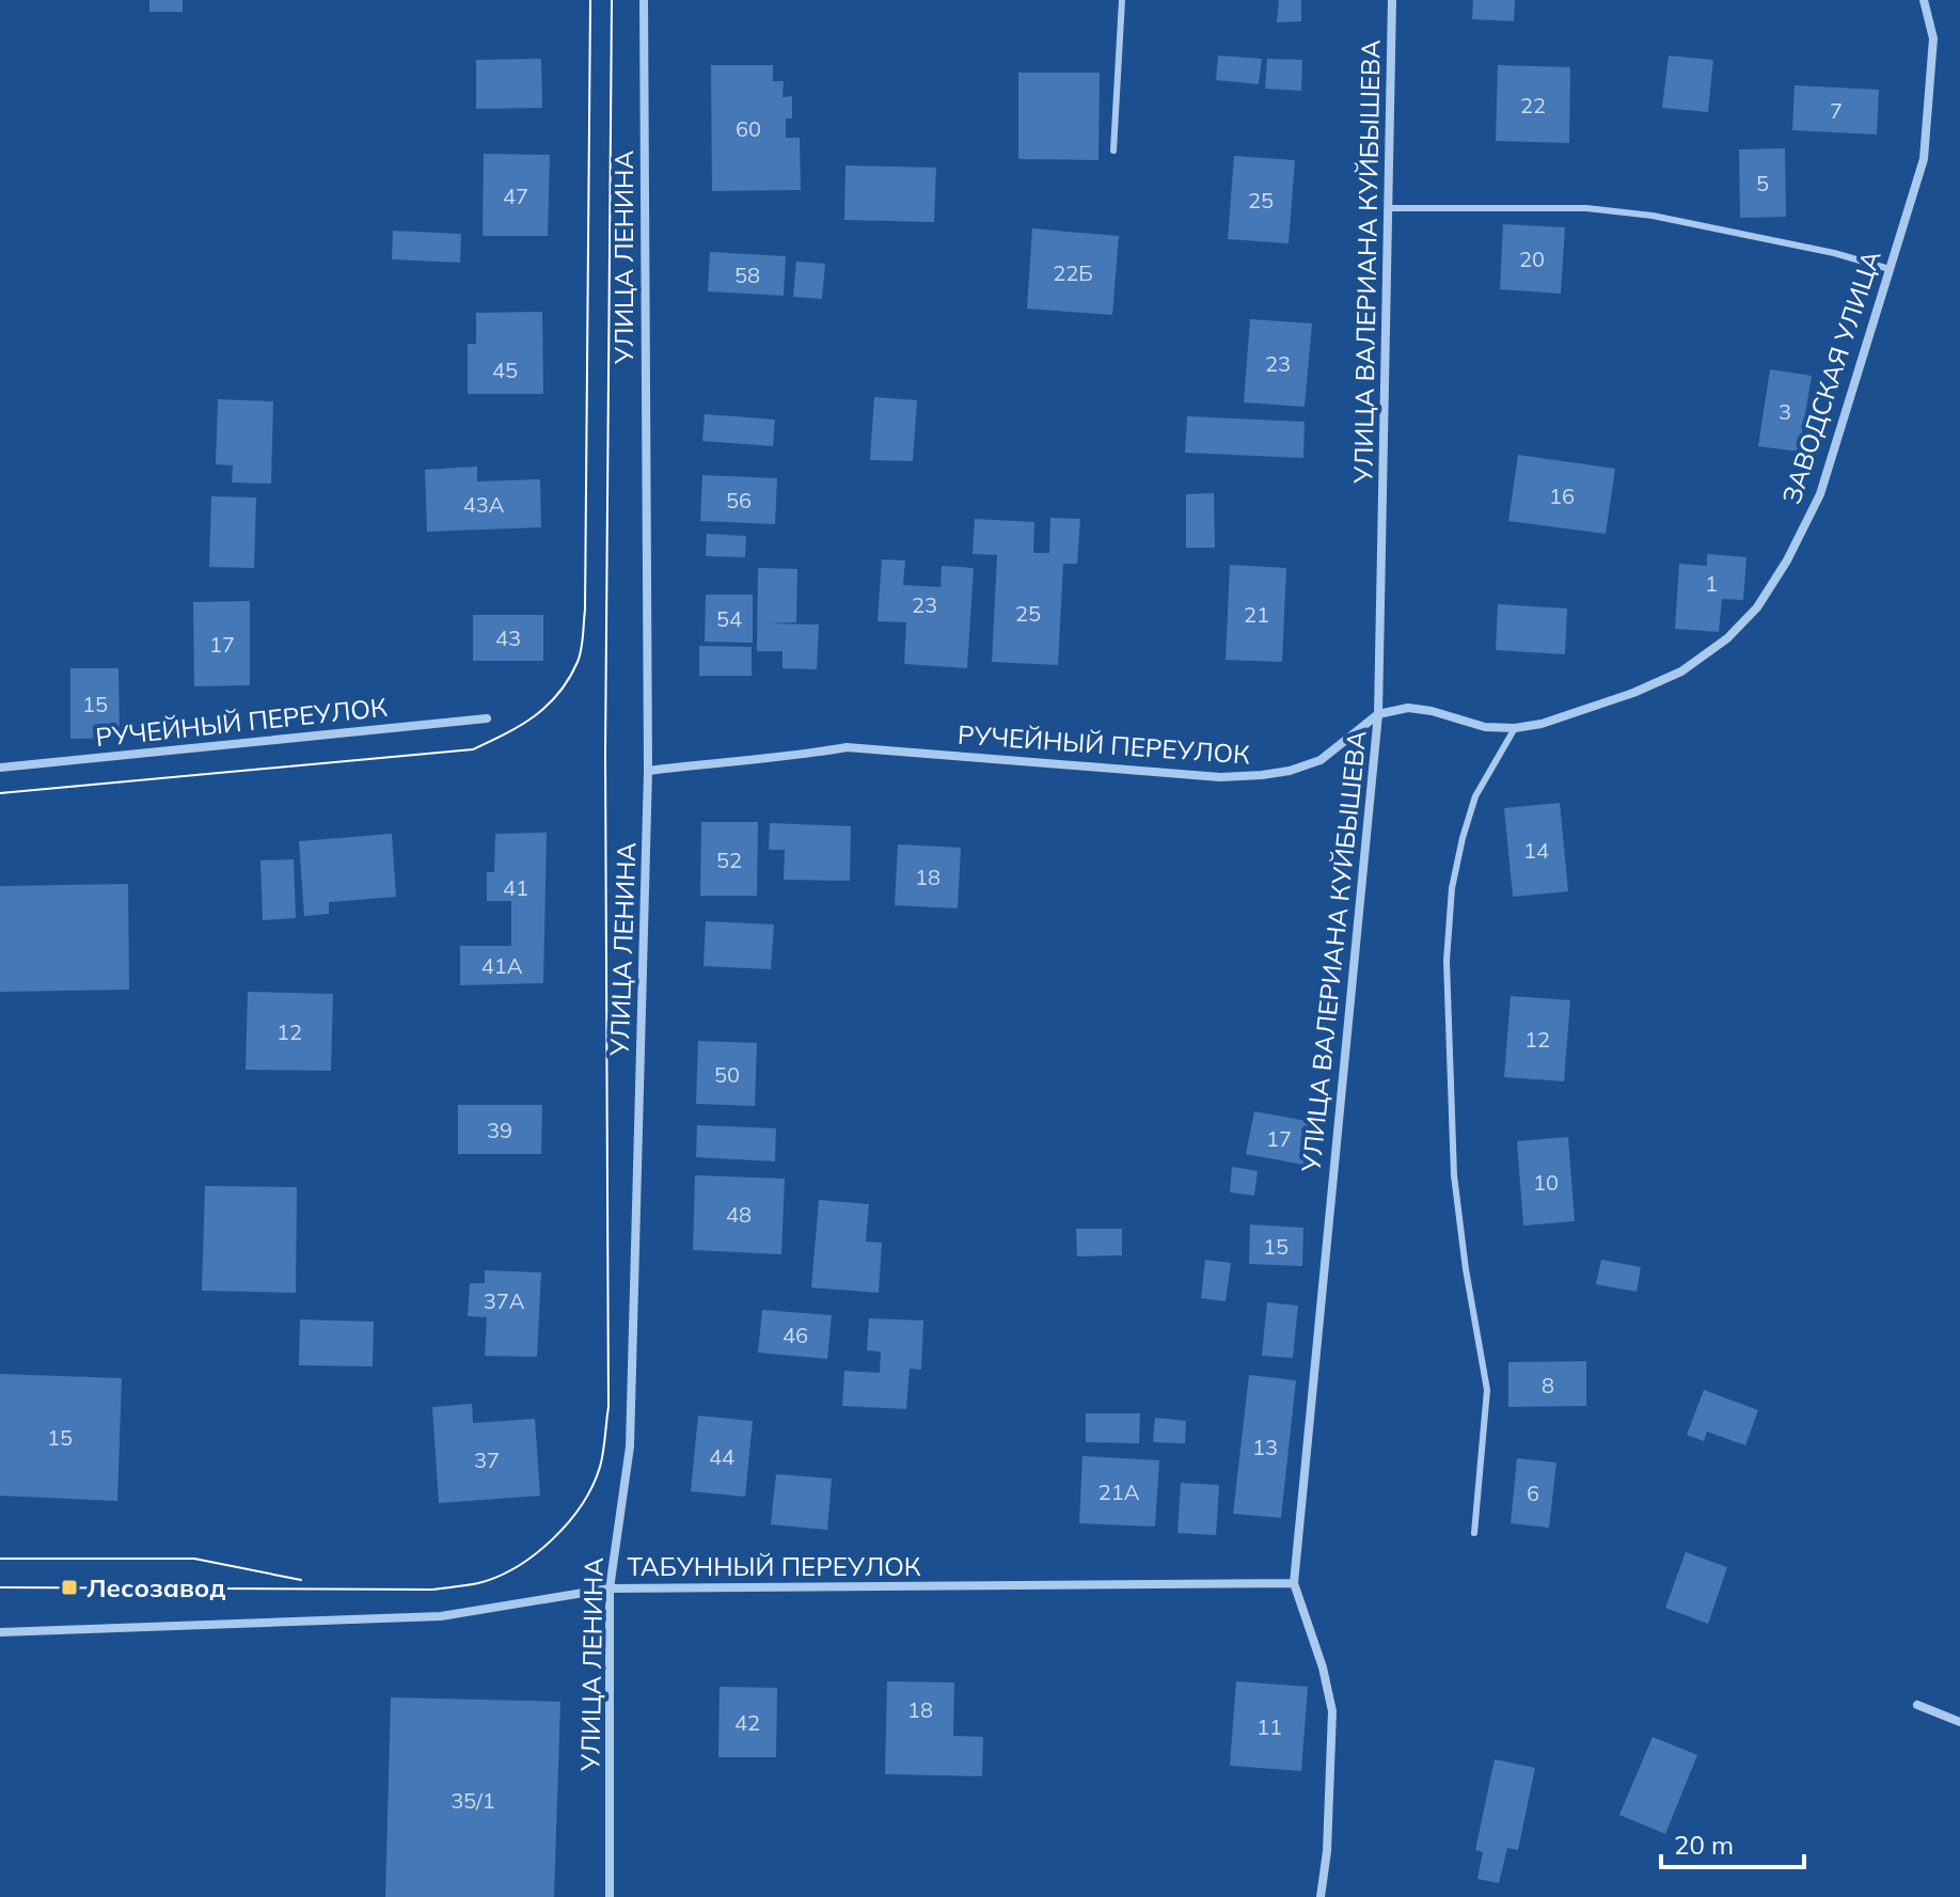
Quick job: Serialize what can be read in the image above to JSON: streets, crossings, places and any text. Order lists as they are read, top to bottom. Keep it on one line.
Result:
{"streets":{"street":["УЛИЦА ЛЕНИНА","УЛИЦА ВАЛЕРИАНА КУЙБЫШЕВА","ЗАВОДСКАЯ УЛИЦА","РУЧЕЙНЫЙ ПЕРЕУЛОК","ТАБУННЫЙ ПЕРЕУЛОК"]},"crossings":[["УЛИЦА ЛЕНИНА","РУЧЕЙНЫЙ ПЕРЕУЛОК"],["УЛИЦА ЛЕНИНА","ТАБУННЫЙ ПЕРЕУЛОК"],["УЛИЦА ВАЛЕРИАНА КУЙБЫШЕВА","РУЧЕЙНЫЙ ПЕРЕУЛОК"],["УЛИЦА ВАЛЕРИАНА КУЙБЫШЕВА","ТАБУННЫЙ ПЕРЕУЛОК"]],"places":{"transit":["Лесозавод"]},"house_numbers":["22","7","60","5","47","25","20","22Б","58","23","45","3","16","56","43А","1","23","25","21","54","43","17","15","14","52","18","41","41А","12","12","50","39","17","10","48","15","37А","46","8","15","13","44","37","21А","6","18","42","11","35/1"],"scale_bar":"20 m"}
